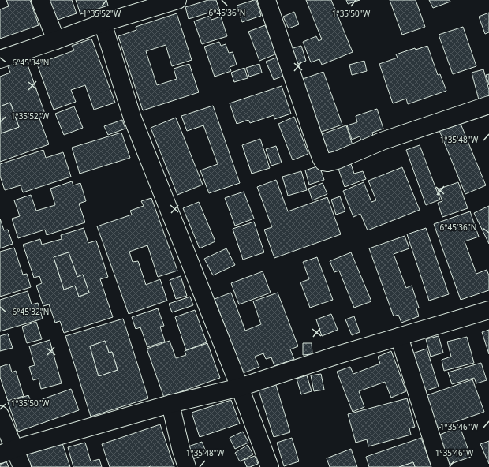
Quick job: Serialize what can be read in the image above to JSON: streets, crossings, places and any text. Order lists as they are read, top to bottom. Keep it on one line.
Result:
{"coordinates":["6°45'36\"N","1°35'52\"W","1°35'50\"W","6°45'34\"N","1°35'48\"W","6°45'32\"N","1°35'46\"W"]}
